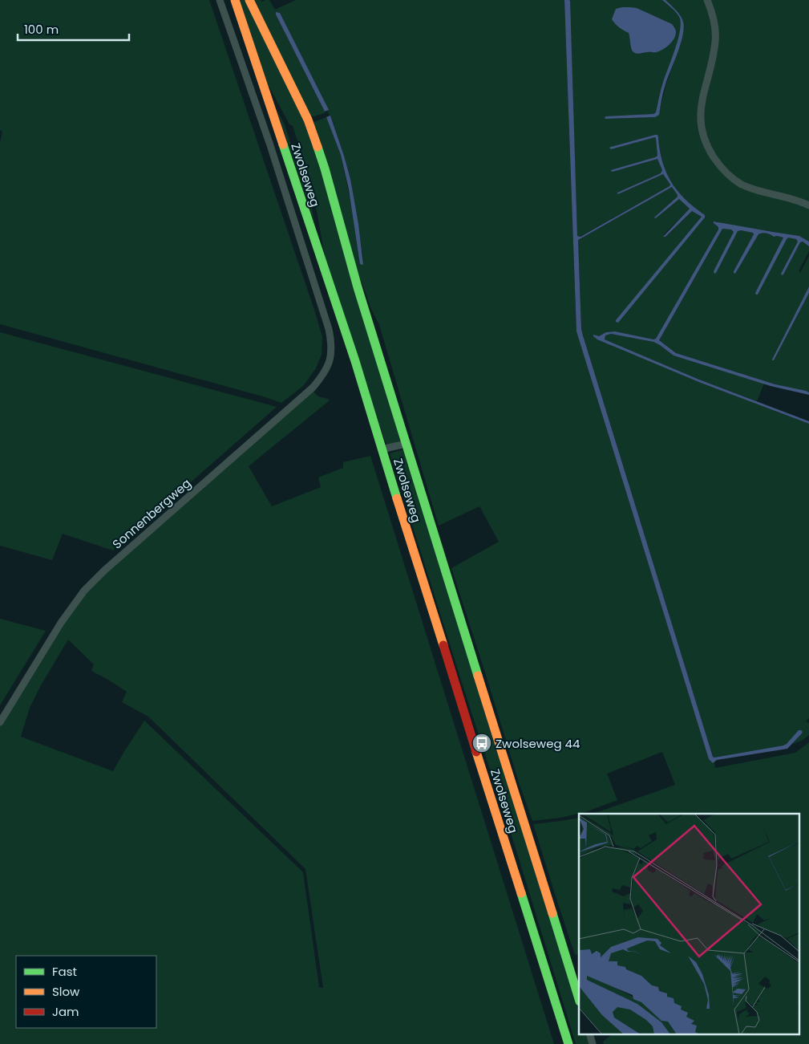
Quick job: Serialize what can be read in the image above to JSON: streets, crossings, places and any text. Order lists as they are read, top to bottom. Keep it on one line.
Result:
{"streets":{"main road":["Zwolseweg"],"street":["Sonnenbergweg"]},"crossings":[["Zwolseweg","Sonnenbergweg"]],"places":{"bus stop":["Zwolseweg 44"]},"legend":["Fast","Slow","Jam"],"scale_bar":"100 m"}
